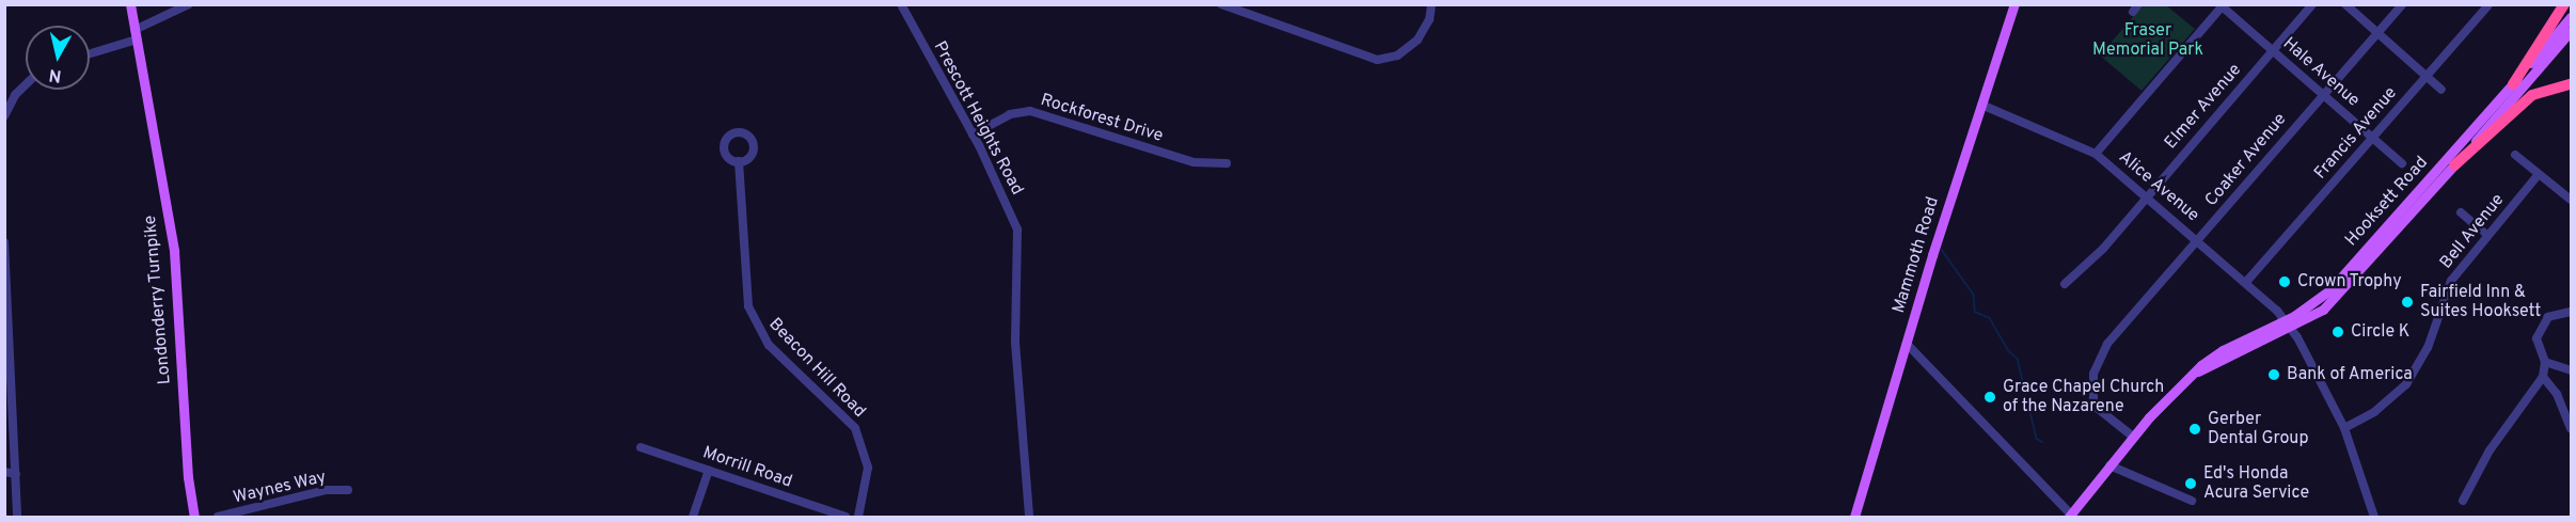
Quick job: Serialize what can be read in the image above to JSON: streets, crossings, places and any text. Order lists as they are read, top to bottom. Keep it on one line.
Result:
{"streets":{"main road":["Hooksett Road","Mammoth Road","Londonderry Turnpike"],"street":["Hale Avenue","Elmer Avenue","Prescott Heights Road","Rockforest Drive","Francis Avenue","Coaker Avenue","Alice Avenue","Bell Avenue","Beacon Hill Road","Morrill Road","Waynes Way"]},"crossings":[["Hale Avenue","Elmer Avenue"],["Hale Avenue","Francis Avenue"],["Hale Avenue","Coaker Avenue"],["Elmer Avenue","Alice Avenue"],["Prescott Heights Road","Rockforest Drive"],["Francis Avenue","Alice Avenue"],["Coaker Avenue","Alice Avenue"],["Coaker Avenue","Hooksett Road"],["Alice Avenue","Hooksett Road"],["Alice Avenue","Bell Avenue"],["Alice Avenue","Mammoth Road"]],"parks":["Fraser Memorial Park"],"places":["Crown Trophy","Fairfield Inn & Suites Hooksett","Circle K","Bank of America","Grace Chapel Church of the Nazarene","Gerber Dental Group","Ed's Honda Acura Service"],"north":"bottom"}
